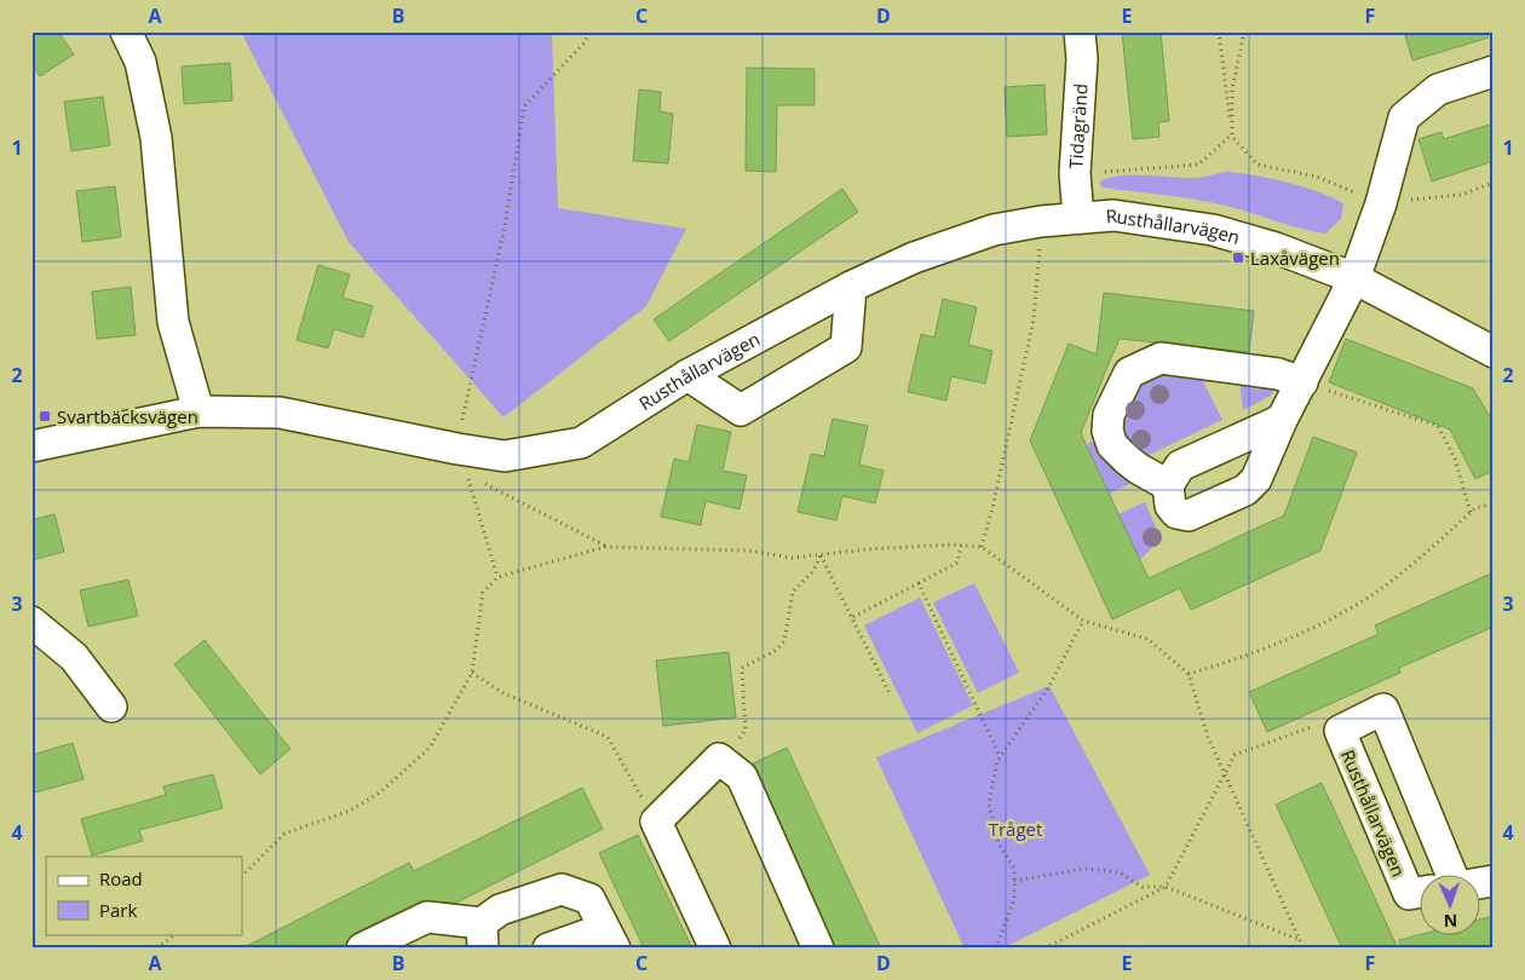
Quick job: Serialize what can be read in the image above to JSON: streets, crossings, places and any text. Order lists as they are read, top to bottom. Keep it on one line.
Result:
{"streets":{"street":["Tidagränd","Rusthållarvägen"]},"crossings":[["Tidagränd","Rusthållarvägen"]],"parks":["Tråget"],"places":{"transit":["Laxåvägen","Svartbäcksvägen"]},"legend":["Road","Park"],"north":"bottom","grid":{"columns":["A","B","C","D","E","F"],"rows":["1","2","3","4"]}}
